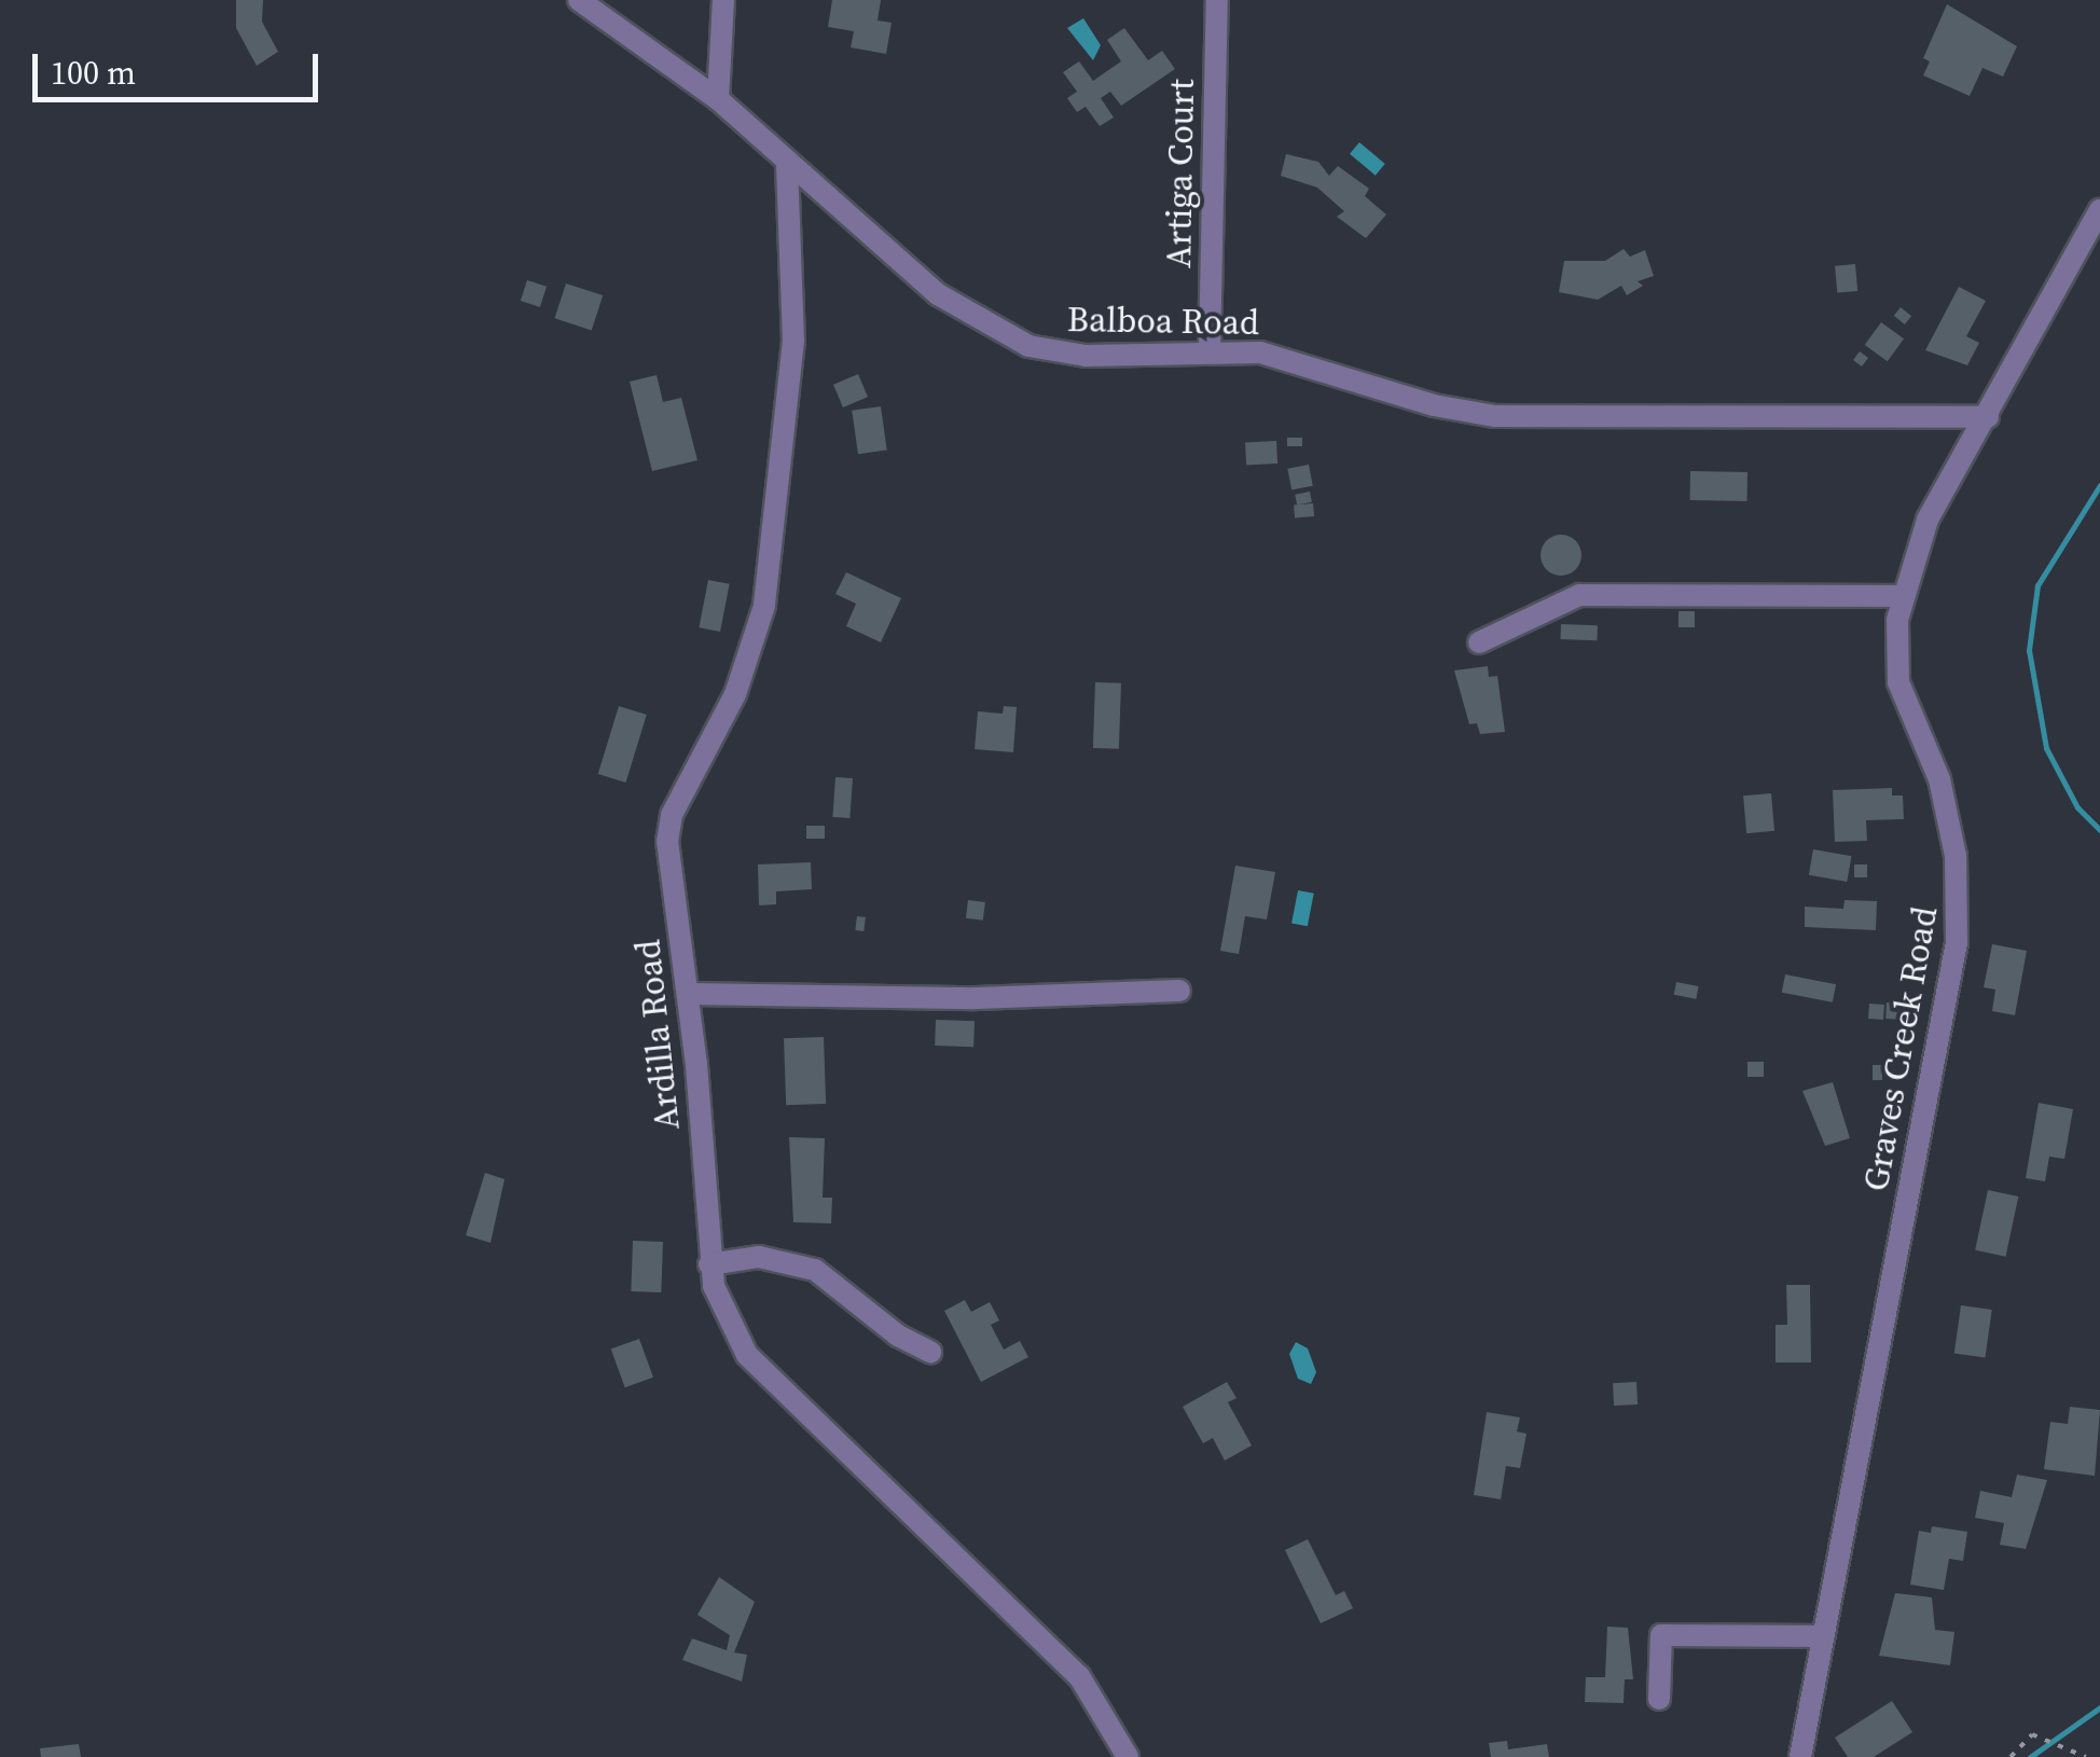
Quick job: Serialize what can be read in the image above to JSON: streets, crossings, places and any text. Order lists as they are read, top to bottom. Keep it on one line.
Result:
{"streets":{"street":["Artiga Court","Balboa Road","Ardilla Road","Graves Creek Road"]},"crossings":[["Artiga Court","Balboa Road"],["Balboa Road","Ardilla Road"],["Balboa Road","Graves Creek Road"]],"scale_bar":"100 m"}
